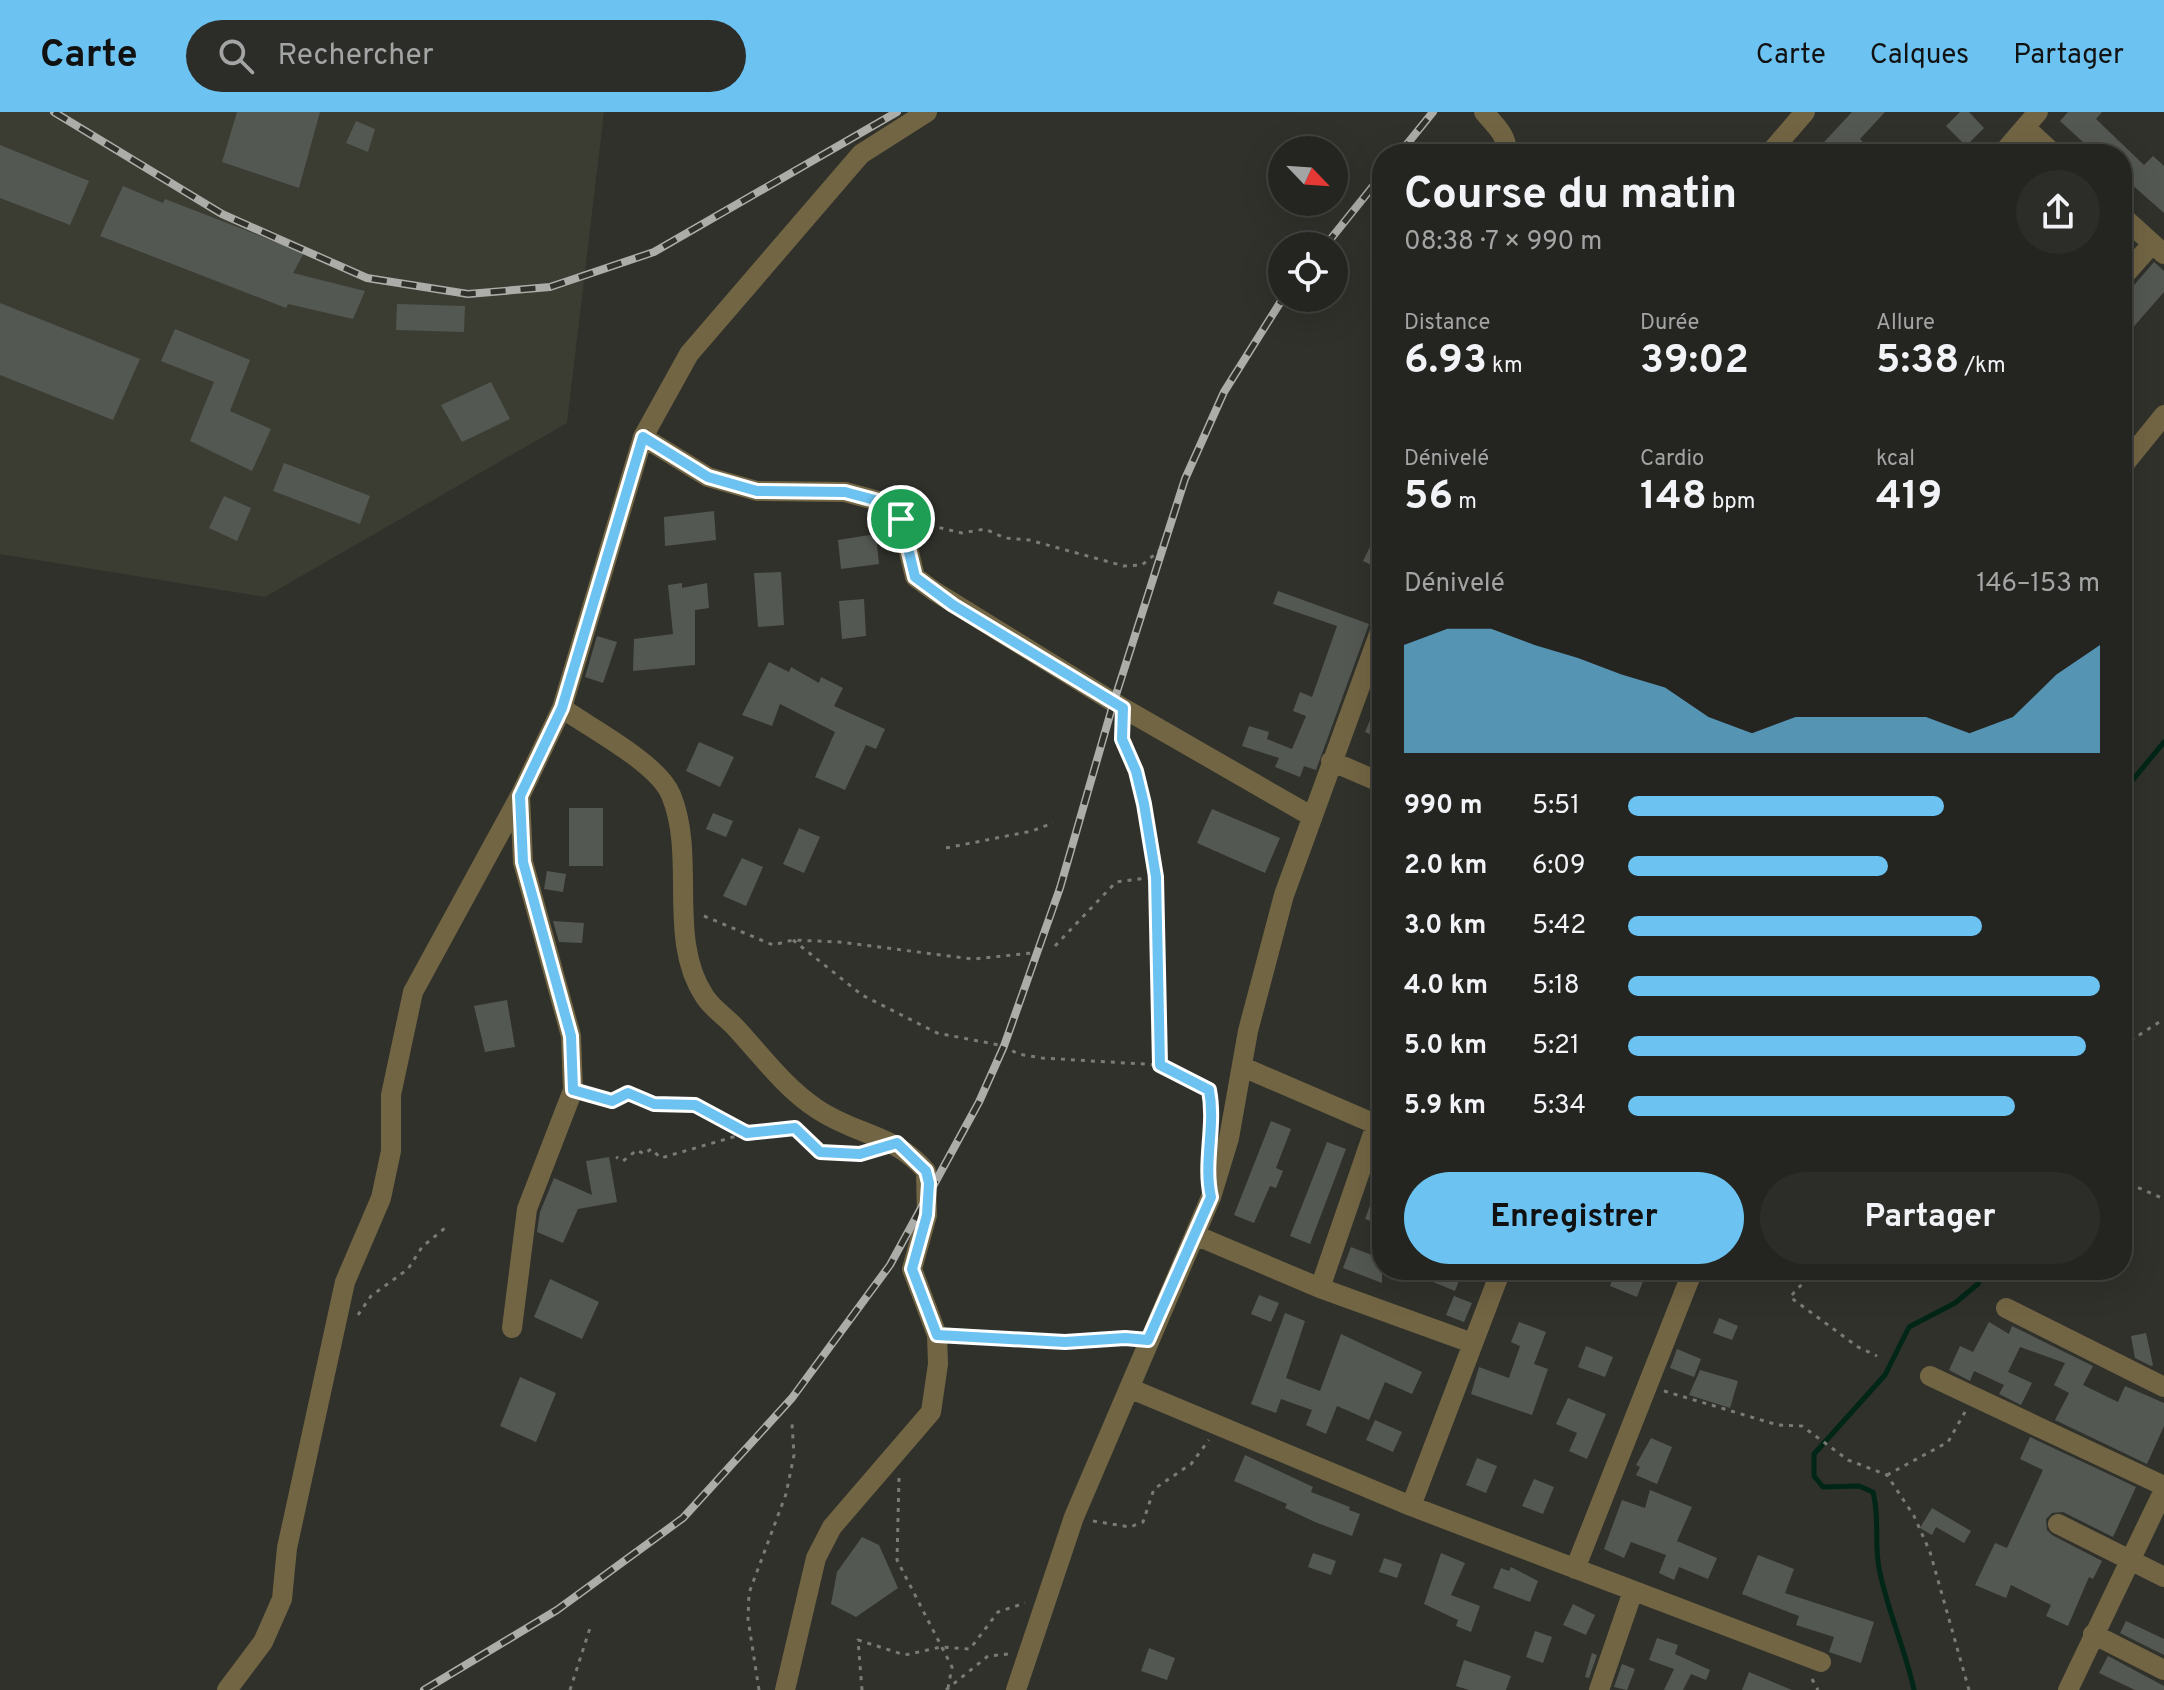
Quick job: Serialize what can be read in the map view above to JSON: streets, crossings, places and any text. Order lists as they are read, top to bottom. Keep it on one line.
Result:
{"north":"bottom right","page":{"header":"Carte","search":"Rechercher","nav":["Carte","Calques","Partager"],"heading":["Course du matin","08:38 · 7 × 990 m"],"stats":[["Distance","6.93 km"],["Durée","39:02"],["Allure","5:38 /km"],["Dénivelé","56 m"],["Cardio","148 bpm"],["kcal","419"]],"chart":["Dénivelé","146–153 m"],"list":[{"name":"990 m","note":"5:51"},{"name":"2.0 km","note":"6:09"},{"name":"3.0 km","note":"5:42"},{"name":"4.0 km","note":"5:18"},{"name":"5.0 km","note":"5:21"},{"name":"5.9 km","note":"5:34"}],"buttons":["Enregistrer","Partager"]}}
